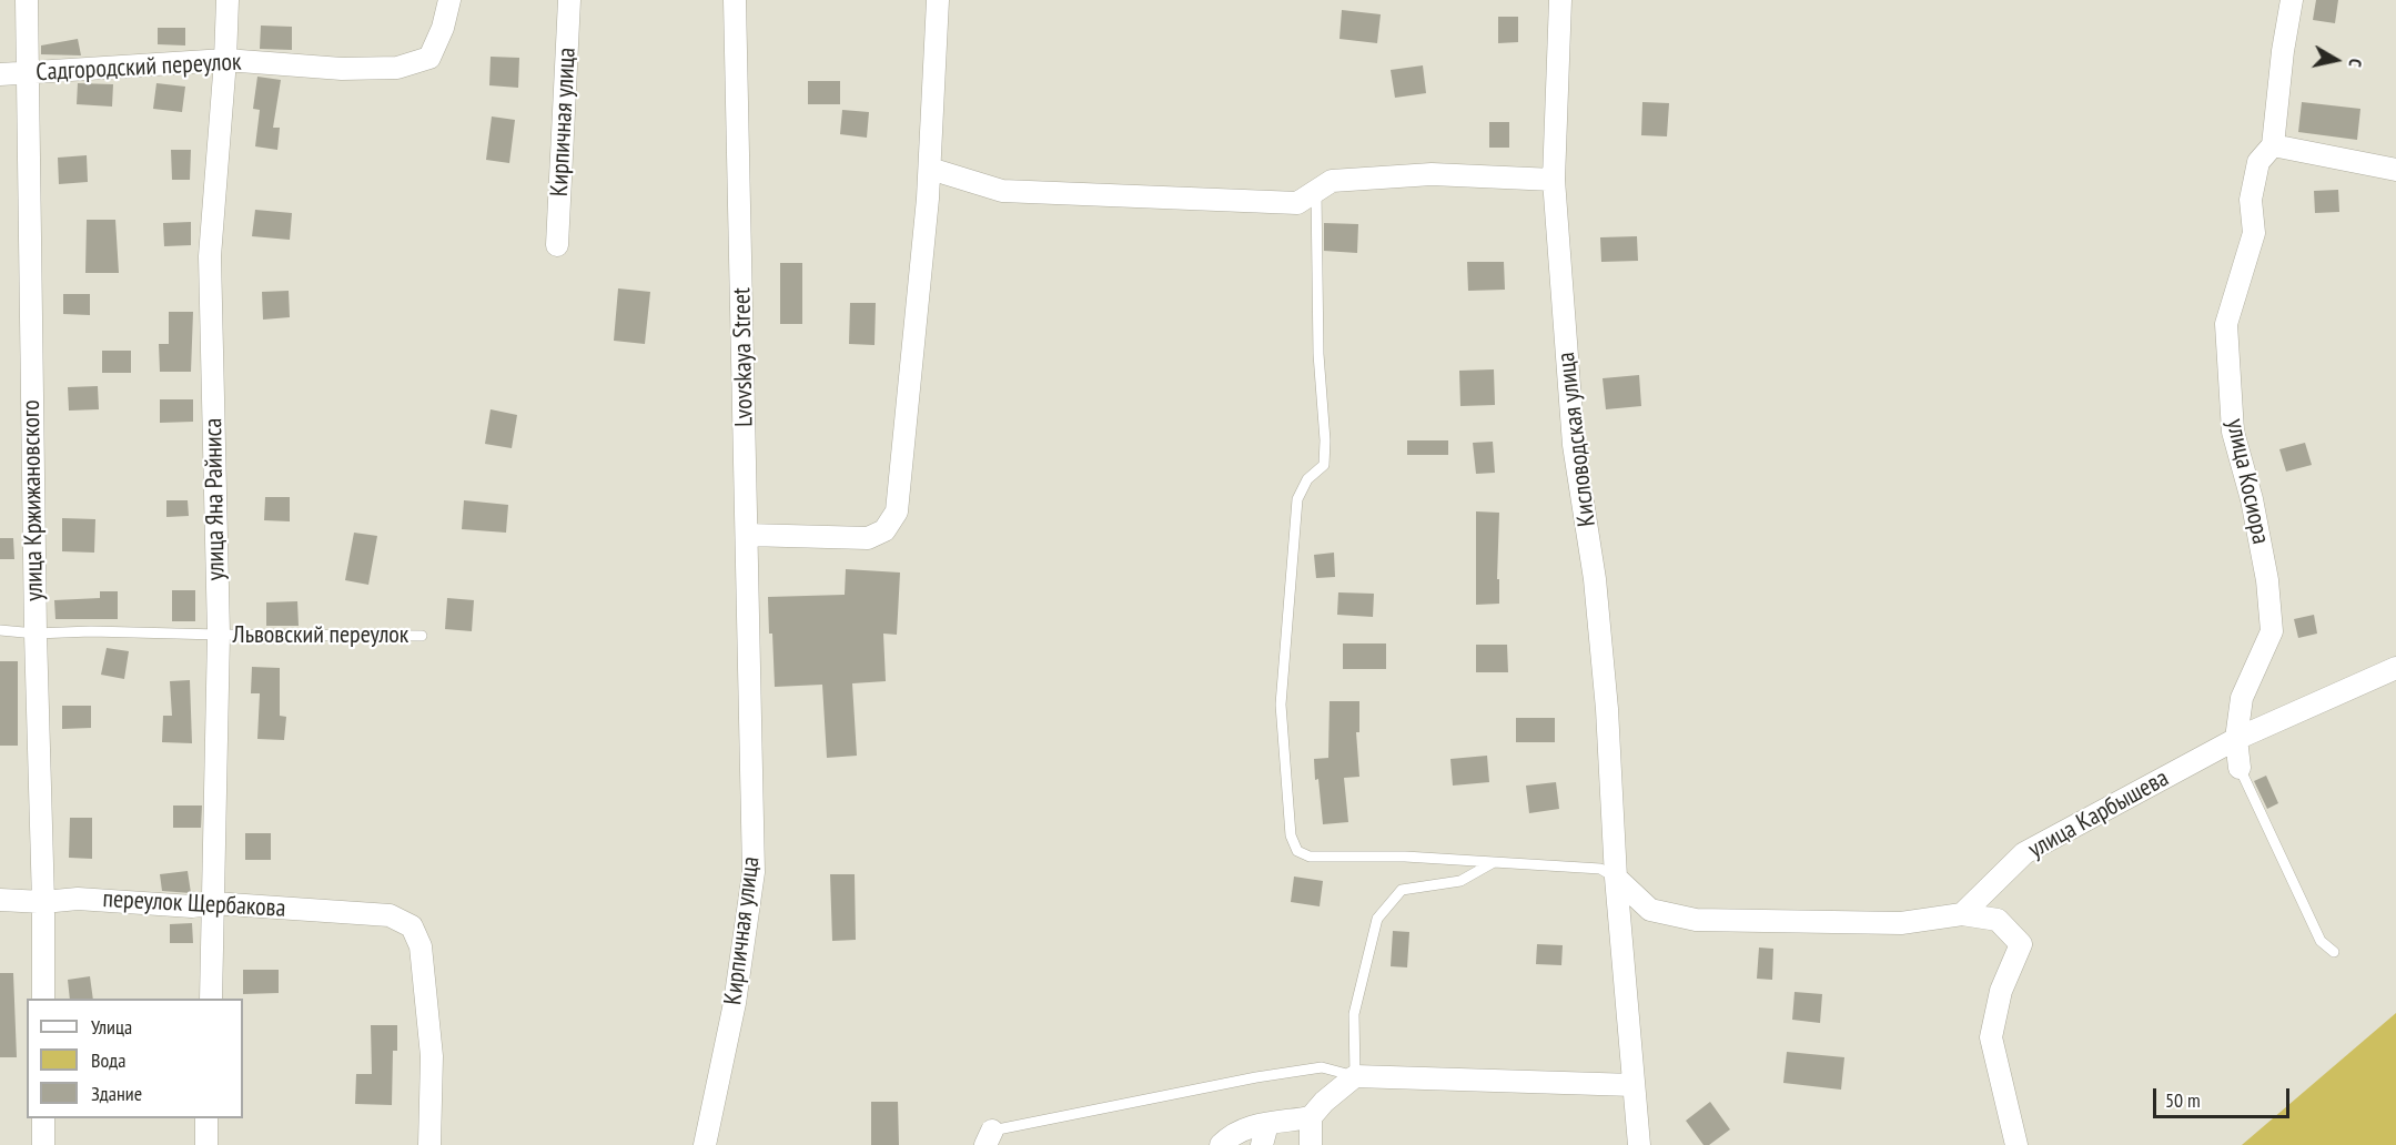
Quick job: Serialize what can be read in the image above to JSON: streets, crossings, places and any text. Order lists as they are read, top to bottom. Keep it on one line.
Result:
{"streets":{"street":["Садгородский переулок","Кирпичная улица","Lvovskaya Street","Кисловодская улица","улица Косиора","улица Яна Райниса","улица Кржижановского","улица Карбышева","переулок Щербакова"],"lane":["Львовский переулок"]},"crossings":[["Садгородский переулок","улица Яна Райниса"],["Садгородский переулок","улица Кржижановского"],["Кирпичная улица","Lvovskaya Street"],["улица Косиора","улица Карбышева"],["улица Яна Райниса","Львовский переулок"],["улица Яна Райниса","переулок Щербакова"],["улица Кржижановского","Львовский переулок"],["улица Кржижановского","переулок Щербакова"]],"legend":["Улица","Вода","Здание"],"scale_bar":"50 m","north":"right"}
